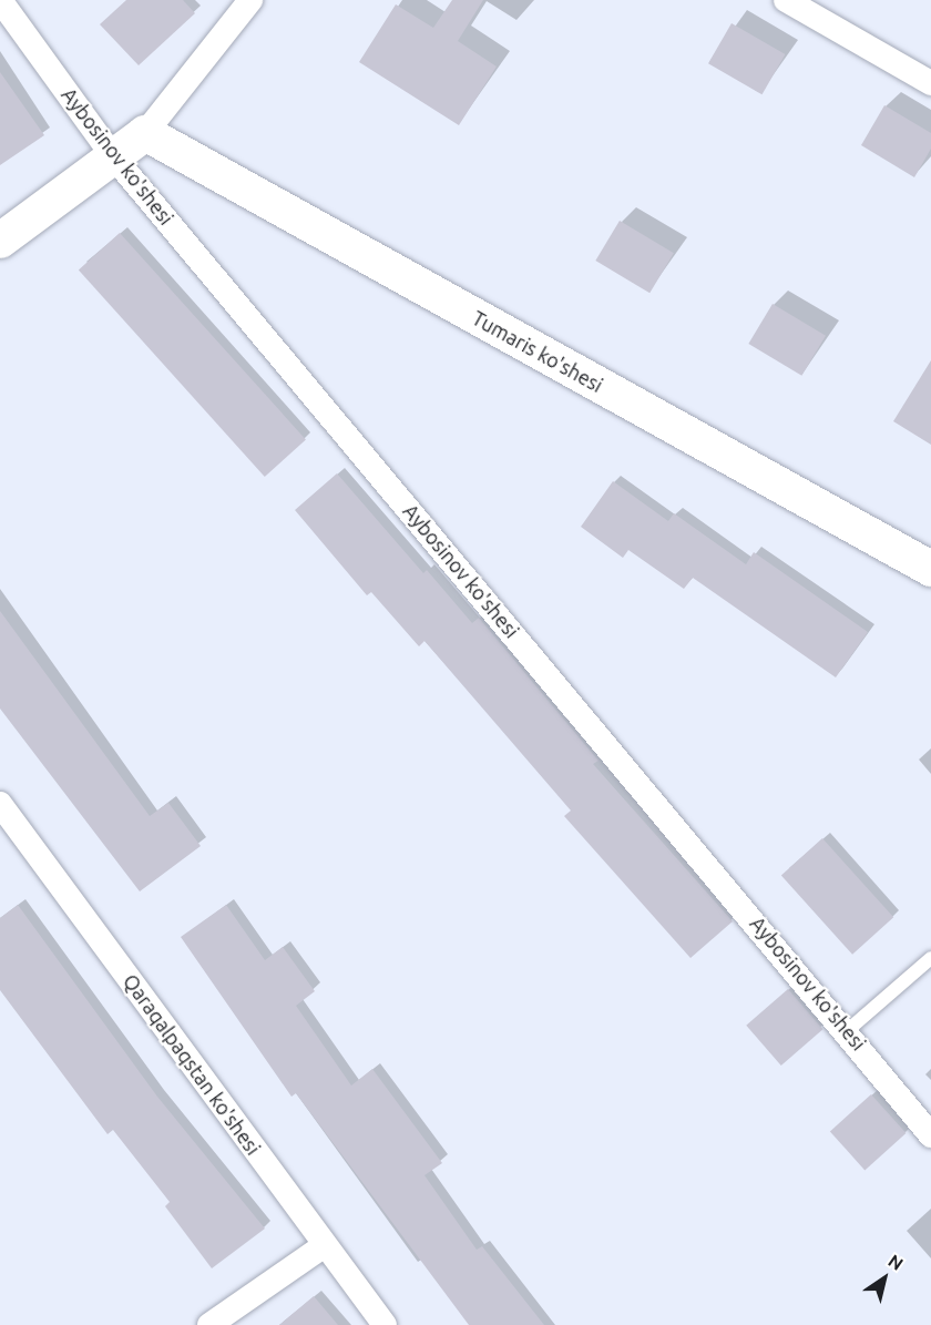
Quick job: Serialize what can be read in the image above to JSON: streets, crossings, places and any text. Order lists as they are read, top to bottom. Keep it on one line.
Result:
{"streets":{"street":["Aybosinov ko'shesi","Tumaris ko'shesi","Qaraqalpaqstan ko'shesi"]},"north":"top right"}
